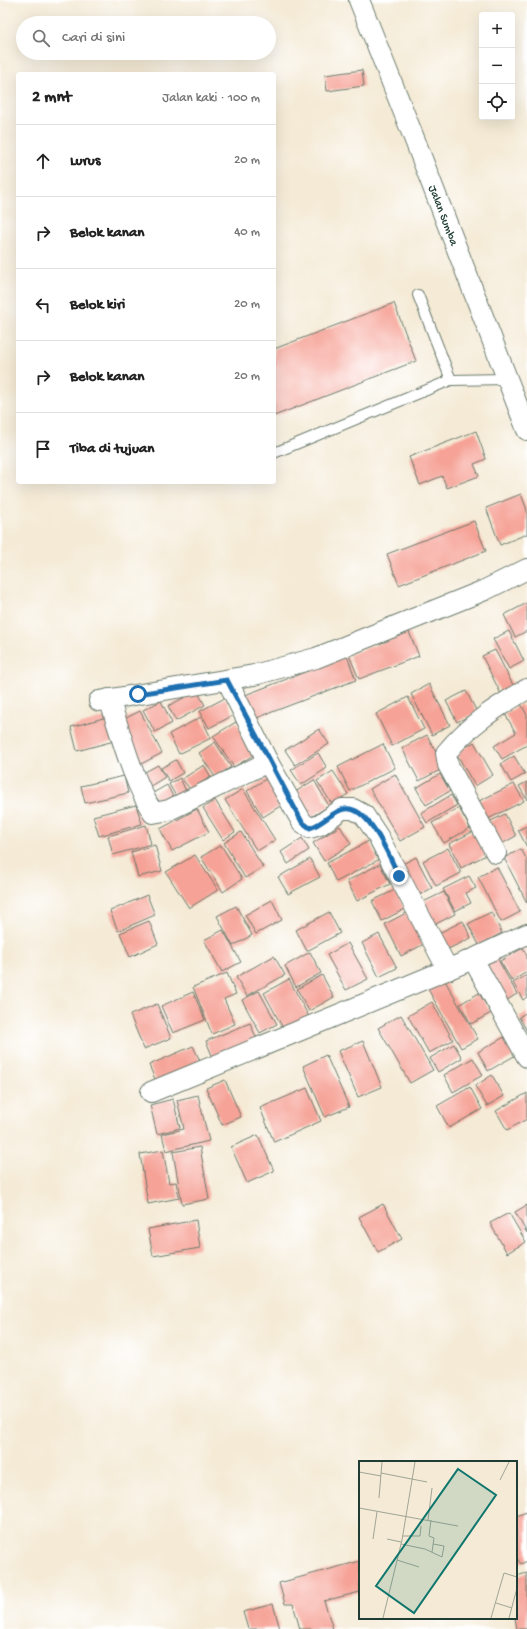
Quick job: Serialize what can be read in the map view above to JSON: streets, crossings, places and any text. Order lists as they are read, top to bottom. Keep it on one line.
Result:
{"streets":{"street":["Jalan Sumba"]},"page":{"map_buttons":["+","−"],"search":"Cari di sini","heading":["2 mnt","Jalan kaki · 100 m"],"list":[["Lurus","20 m"],["Belok kanan","40 m"],["Belok kiri","20 m"],["Belok kanan","20 m"],"Tiba di tujuan"]}}
